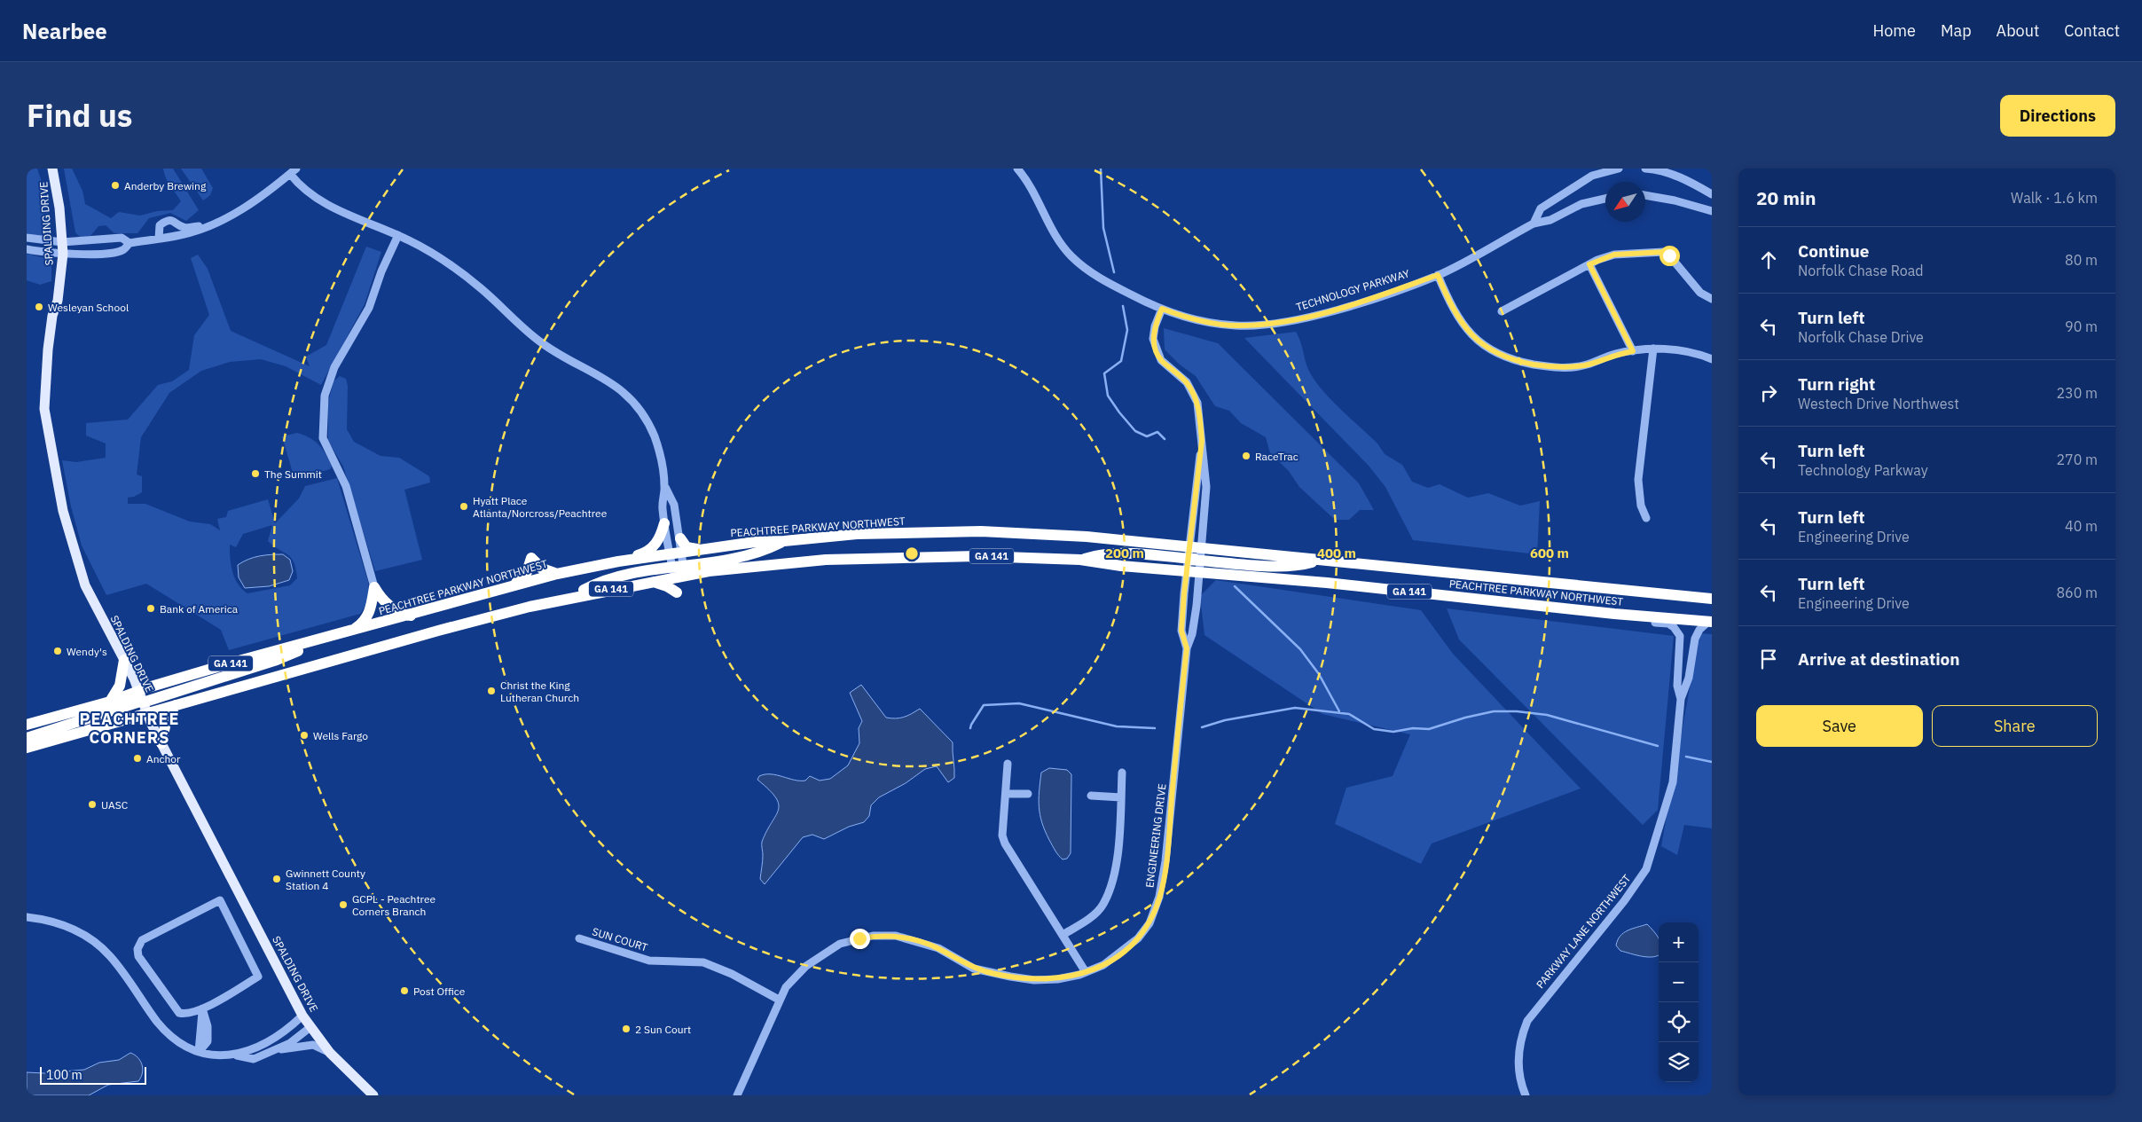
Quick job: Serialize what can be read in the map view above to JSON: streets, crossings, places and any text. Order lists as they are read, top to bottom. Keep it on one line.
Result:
{"streets":{"highway":["PEACHTREE PARKWAY NORTHWEST","GA 141"],"main road":["SPALDING DRIVE"],"street":["TECHNOLOGY PARKWAY","ENGINEERING DRIVE","PARKWAY LANE NORTHWEST","SUN COURT"]},"crossings":[["SPALDING DRIVE","PEACHTREE PARKWAY NORTHWEST"],["TECHNOLOGY PARKWAY","ENGINEERING DRIVE"],["PEACHTREE PARKWAY NORTHWEST","ENGINEERING DRIVE"],["PEACHTREE PARKWAY NORTHWEST","PARKWAY LANE NORTHWEST"],["ENGINEERING DRIVE","SUN COURT"]],"districts":["PEACHTREE CORNERS"],"places":["Anderby Brewing","Wesleyan School","RaceTrac","The Summit","Hyatt Place Atlanta/Norcross/Peachtree","Bank of America","Wendy's","Christ the King Lutheran Church","Wells Fargo","Anchor","UASC","Gwinnett County Station 4","GCPL - Peachtree Corners Branch","Post Office","2 Sun Court"],"scale_bar":"100 m","north":"bottom left","page":{"header":"Nearbee","nav":["Home","Map","About","Contact"],"title":"Find us","buttons":["Directions",["Save","Share"]],"heading":["20 min","Walk · 1.6 km"],"list":[["Continue","Norfolk Chase Road","80 m"],["Turn left","Norfolk Chase Drive","90 m"],["Turn right","Westech Drive Northwest","230 m"],["Turn left","Technology Parkway","270 m"],["Turn left","Engineering Drive","40 m"],["Turn left","Engineering Drive","860 m"],"Arrive at destination"],"map_buttons":["+","−"],"scale":"100 m"},"rings":["200 m","400 m","600 m"]}
